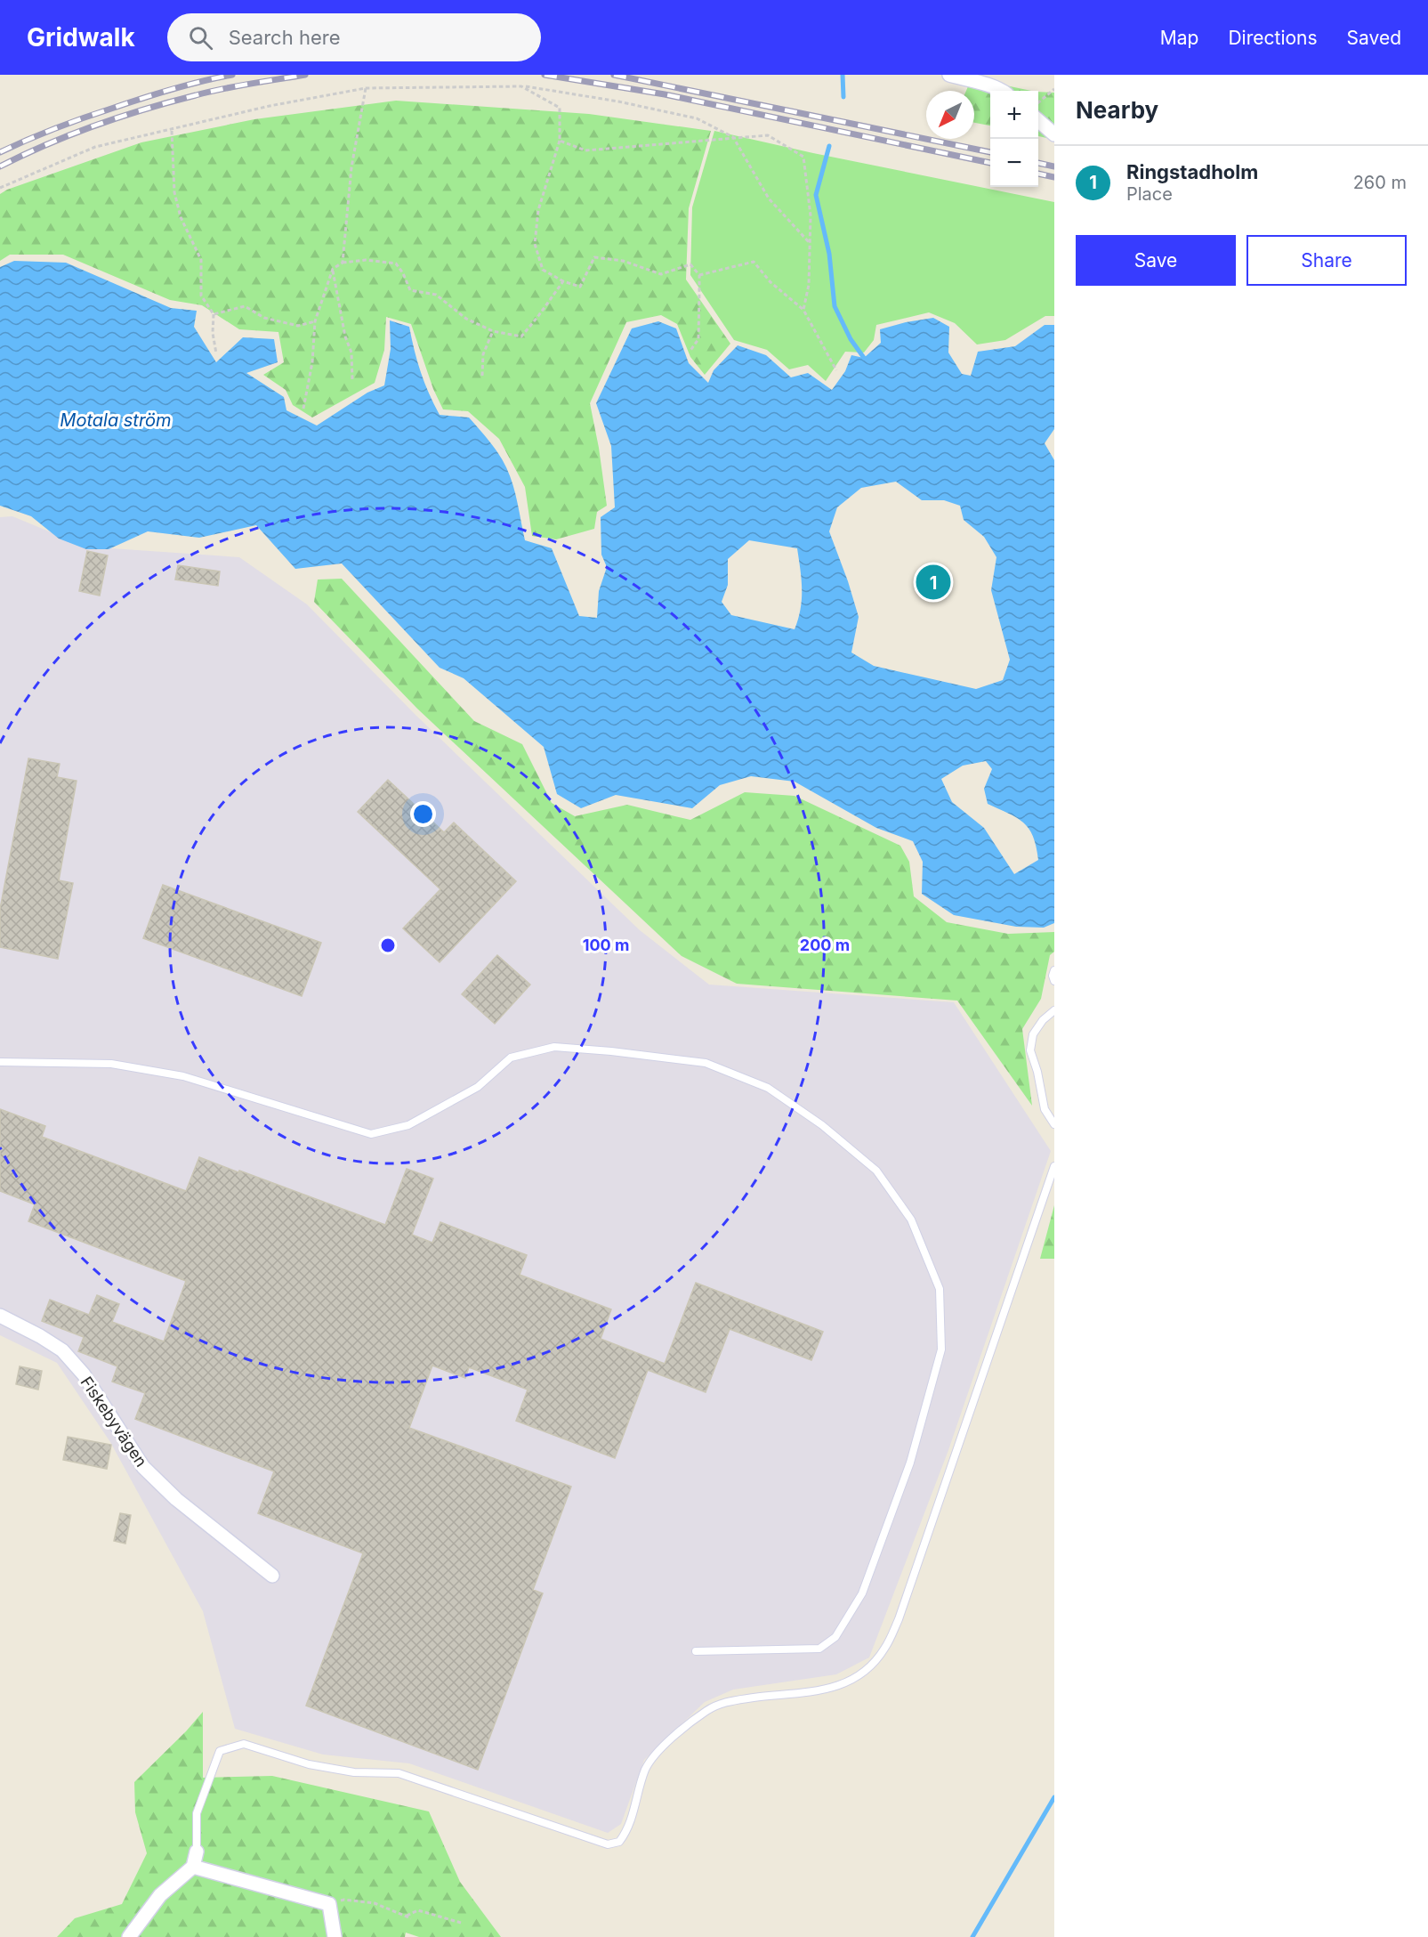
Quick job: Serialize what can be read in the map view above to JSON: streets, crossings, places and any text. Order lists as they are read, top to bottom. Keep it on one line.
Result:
{"streets":{"street":["Fiskebyvägen"]},"water":["Motala ström"],"north":"bottom left","page":{"header":"Gridwalk","search":"Search here","nav":["Map","Directions","Saved"],"heading":"Nearby","map_buttons":["+","−"],"list":[{"mark":"1","name":"Ringstadholm","note":"Place","value":"260 m"}],"buttons":["Save","Share"],"pins":"1"},"rings":["100 m","200 m"]}
